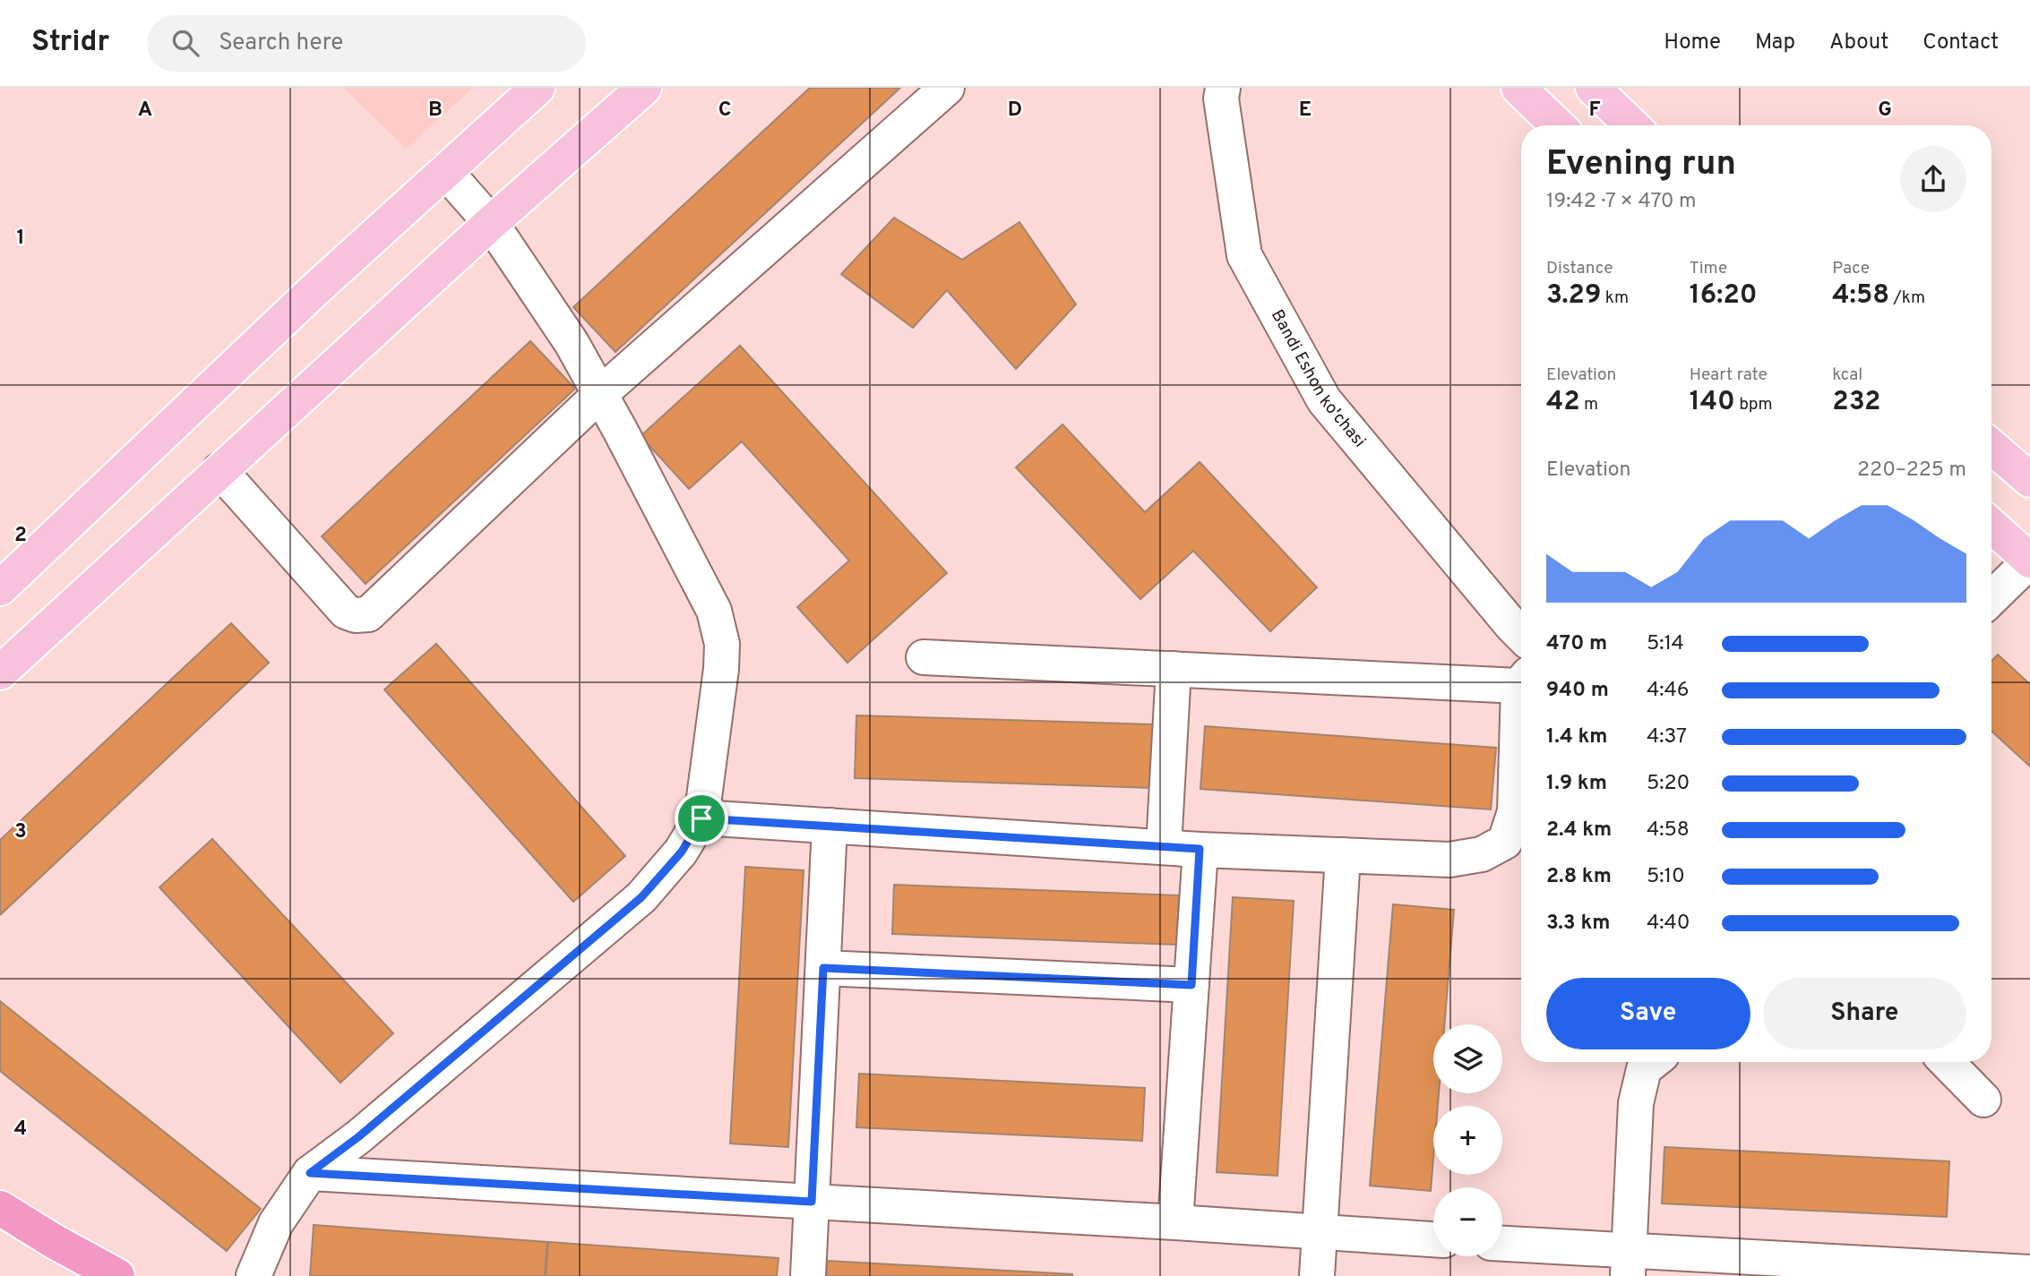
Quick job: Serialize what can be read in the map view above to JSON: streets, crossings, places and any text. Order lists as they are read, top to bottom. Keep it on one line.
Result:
{"streets":{"street":["Bandi Eshon ko'chasi"]},"page":{"header":"Stridr","search":"Search here","nav":["Home","Map","About","Contact"],"heading":["Evening run","19:42 · 7 × 470 m"],"stats":[["Distance","3.29 km"],["Time","16:20"],["Pace","4:58 /km"],["Elevation","42 m"],["Heart rate","140 bpm"],["kcal","232"]],"chart":["Elevation","220–225 m"],"list":[{"name":"470 m","note":"5:14"},{"name":"940 m","note":"4:46"},{"name":"1.4 km","note":"4:37"},{"name":"1.9 km","note":"5:20"},{"name":"2.4 km","note":"4:58"},{"name":"2.8 km","note":"5:10"},{"name":"3.3 km","note":"4:40"}],"buttons":["Save","Share"],"map_buttons":["+","−"]},"grid":{"columns":["A","B","C","D","E","F","G"],"rows":["1","2","3","4"]}}
